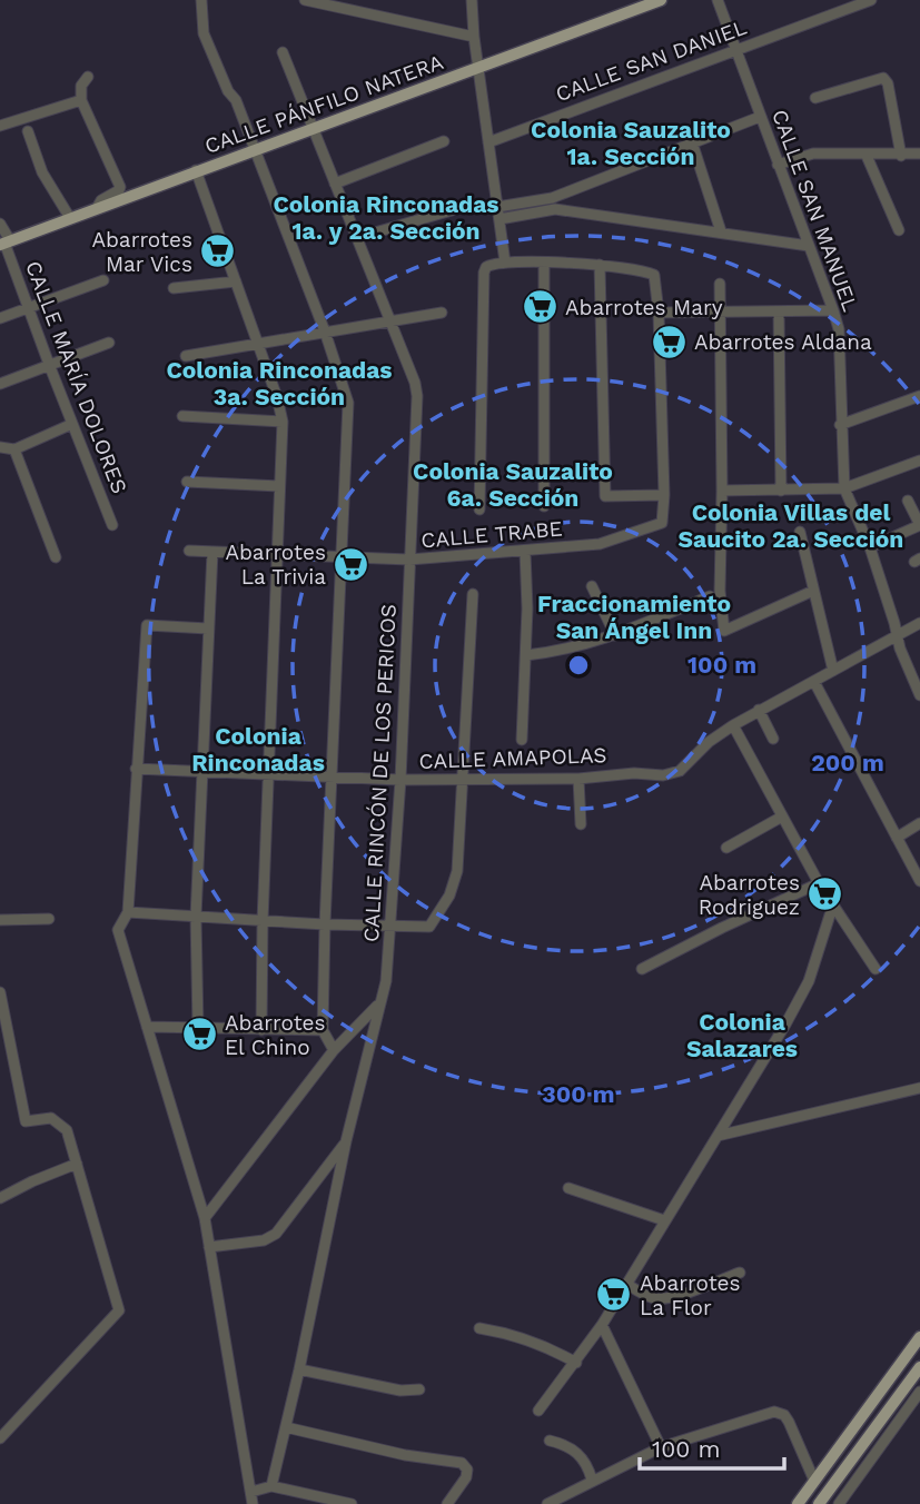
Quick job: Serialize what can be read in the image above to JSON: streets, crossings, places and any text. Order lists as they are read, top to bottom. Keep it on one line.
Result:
{"streets":{"main road":["CALLE PÁNFILO NATERA"],"street":["CALLE SAN DANIEL","CALLE SAN MANUEL","CALLE MARÍA DOLORES","CALLE TRABE","CALLE AMAPOLAS","CALLE RINCÓN DE LOS PERICOS"]},"crossings":[["CALLE SAN DANIEL","CALLE SAN MANUEL"],["CALLE PÁNFILO NATERA","CALLE MARÍA DOLORES"],["CALLE PÁNFILO NATERA","CALLE RINCÓN DE LOS PERICOS"],["CALLE SAN MANUEL","CALLE AMAPOLAS"],["CALLE TRABE","CALLE RINCÓN DE LOS PERICOS"],["CALLE AMAPOLAS","CALLE RINCÓN DE LOS PERICOS"]],"districts":["Colonia Sauzalito 1a. Sección","Colonia Rinconadas 1a. y 2a. Sección","Colonia Rinconadas 3a. Sección","Colonia Sauzalito 6a. Sección","Colonia Villas del Saucito 2a. Sección","Fraccionamiento San Ángel Inn","Colonia Rinconadas","Colonia Salazares"],"places":{"supermarket":["Abarrotes Mar Vics","Abarrotes Mary","Abarrotes Aldana","Abarrotes La Trivia","Abarrotes Rodriguez","Abarrotes El Chino","Abarrotes La Flor"]},"scale_bar":"100 m","rings":["100 m","200 m","300 m"]}
